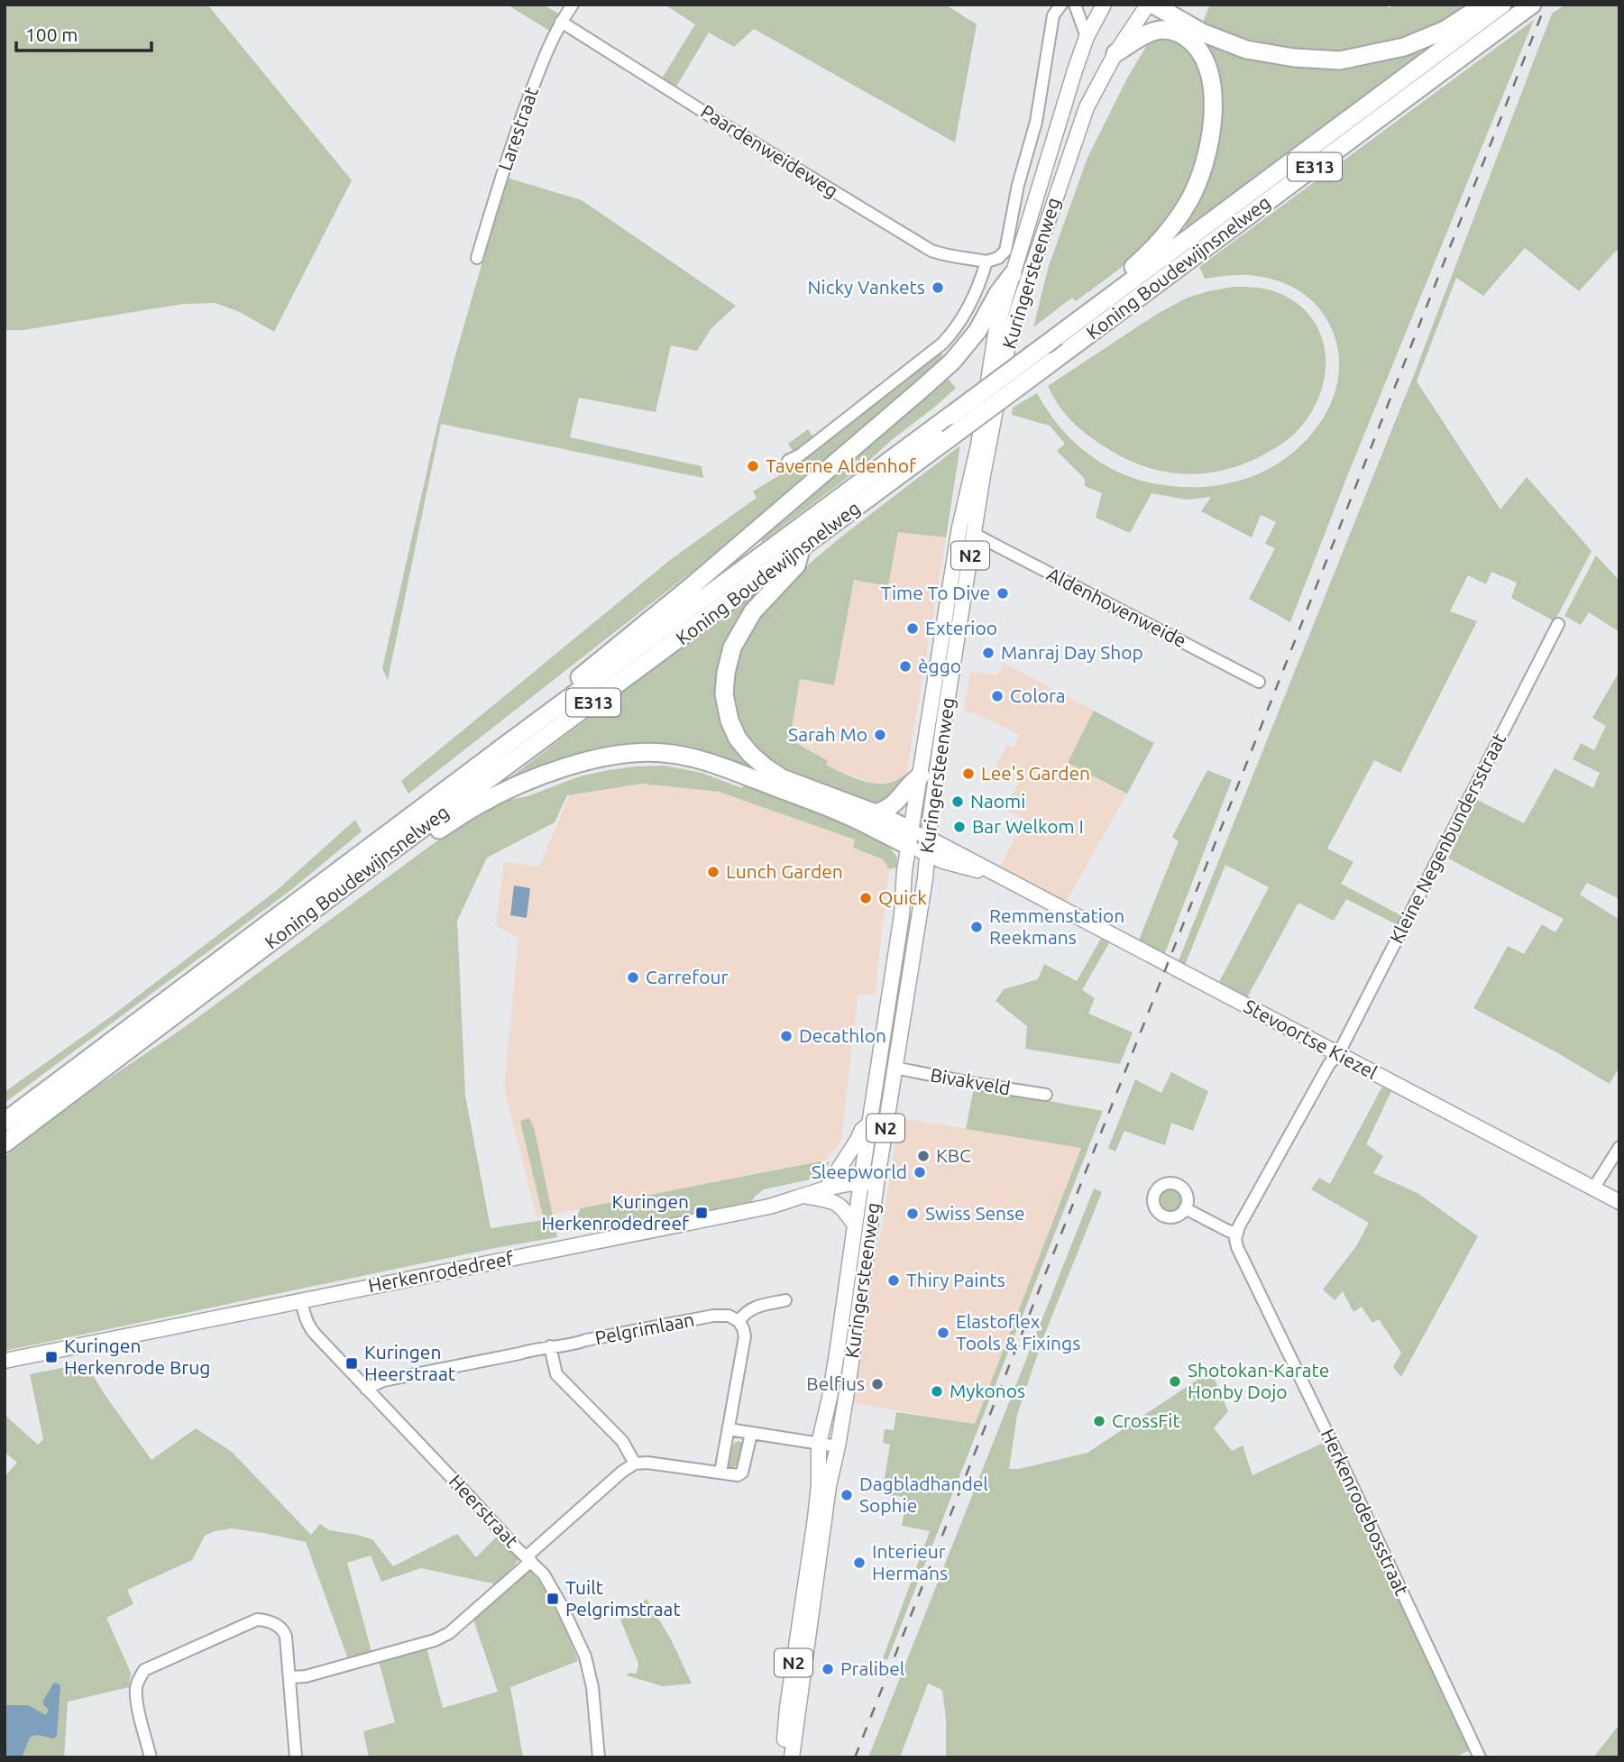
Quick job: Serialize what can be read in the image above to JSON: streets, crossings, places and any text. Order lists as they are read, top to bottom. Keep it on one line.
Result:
{"streets":{"highway":["E313","Koning Boudewijnsnelweg"],"main road":["Kuringersteenweg","N2","Stevoortse Kiezel","Herkenrodedreef"],"street":["Larestraat","Paardenweideweg","Aldenhovenweide","Kleine Negenbundersstraat","Bivakveld","Pelgrimlaan","Heerstraat","Herkenrodebosstraat"]},"crossings":[["Larestraat","Paardenweideweg"],["Paardenweideweg","Kuringersteenweg"],["Kuringersteenweg","N2"],["Kuringersteenweg","Aldenhovenweide"],["Kuringersteenweg","Stevoortse Kiezel"],["Kuringersteenweg","Bivakveld"],["Kuringersteenweg","Herkenrodedreef"],["Kleine Negenbundersstraat","Stevoortse Kiezel"],["Herkenrodedreef","Heerstraat"],["Pelgrimlaan","Heerstraat"]],"places":{"other":["Nicky Vankets","Taverne Aldenhof","Time To Dive","Exterioo","Manraj Day Shop","èggo","Colora","Sarah Mo","Lee's Garden","Naomi","Bar Welkom I","Lunch Garden","Quick","Remmenstation Reekmans","Carrefour","Decathlon","KBC","Sleepworld","Swiss Sense","Thiry Paints","Elastoflex Tools & Fixings","Shotokan-Karate Honby Dojo","Belfius","Mykonos","CrossFit","Dagbladhandel Sophie","Interieur Hermans","Pralibel"],"transit":["Kuringen Herkenrodedreef","Kuringen Herkenrode Brug","Kuringen Heerstraat","Tuilt Pelgrimstraat"]},"scale_bar":"100 m"}
